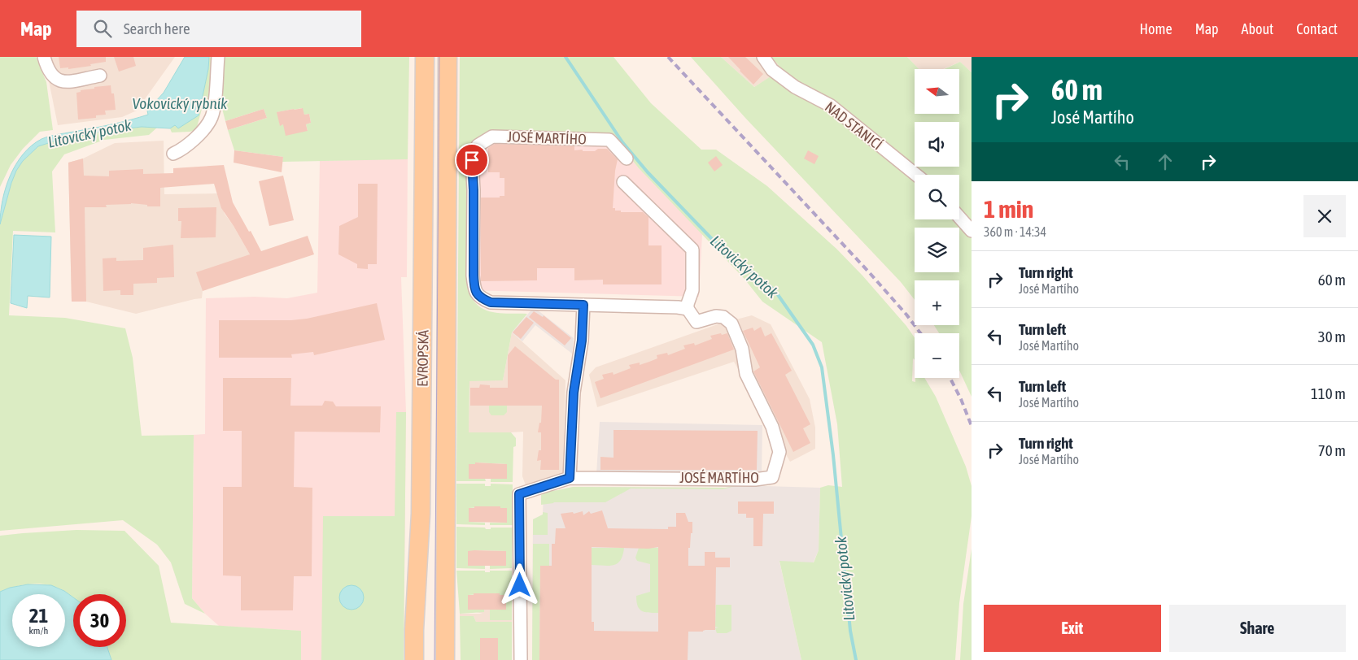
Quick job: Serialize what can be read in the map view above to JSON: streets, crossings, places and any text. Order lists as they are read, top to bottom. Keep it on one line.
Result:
{"streets":{"main road":["EVROPSKÁ"],"street":["NAD STANICÍ","JOSÉ MARTÍHO"]},"water":["Vokovický rybník","Litovický potok"],"north":"left","page":{"header":"Map","search":"Search here","nav":["Home","Map","About","Contact"],"turn":["60 m","José Martího"],"map_buttons":["+","−"],"heading":["1 min","360 m · 14:34"],"list":[{"name":"Turn right","note":"José Martího","value":"60 m"},{"name":"Turn left","note":"José Martího","value":"30 m"},{"name":"Turn left","note":"José Martího","value":"110 m"},{"name":"Turn right","note":"José Martího","value":"70 m"}],"speed":"21 km/h","limit":"30","buttons":["Exit","Share"]}}
